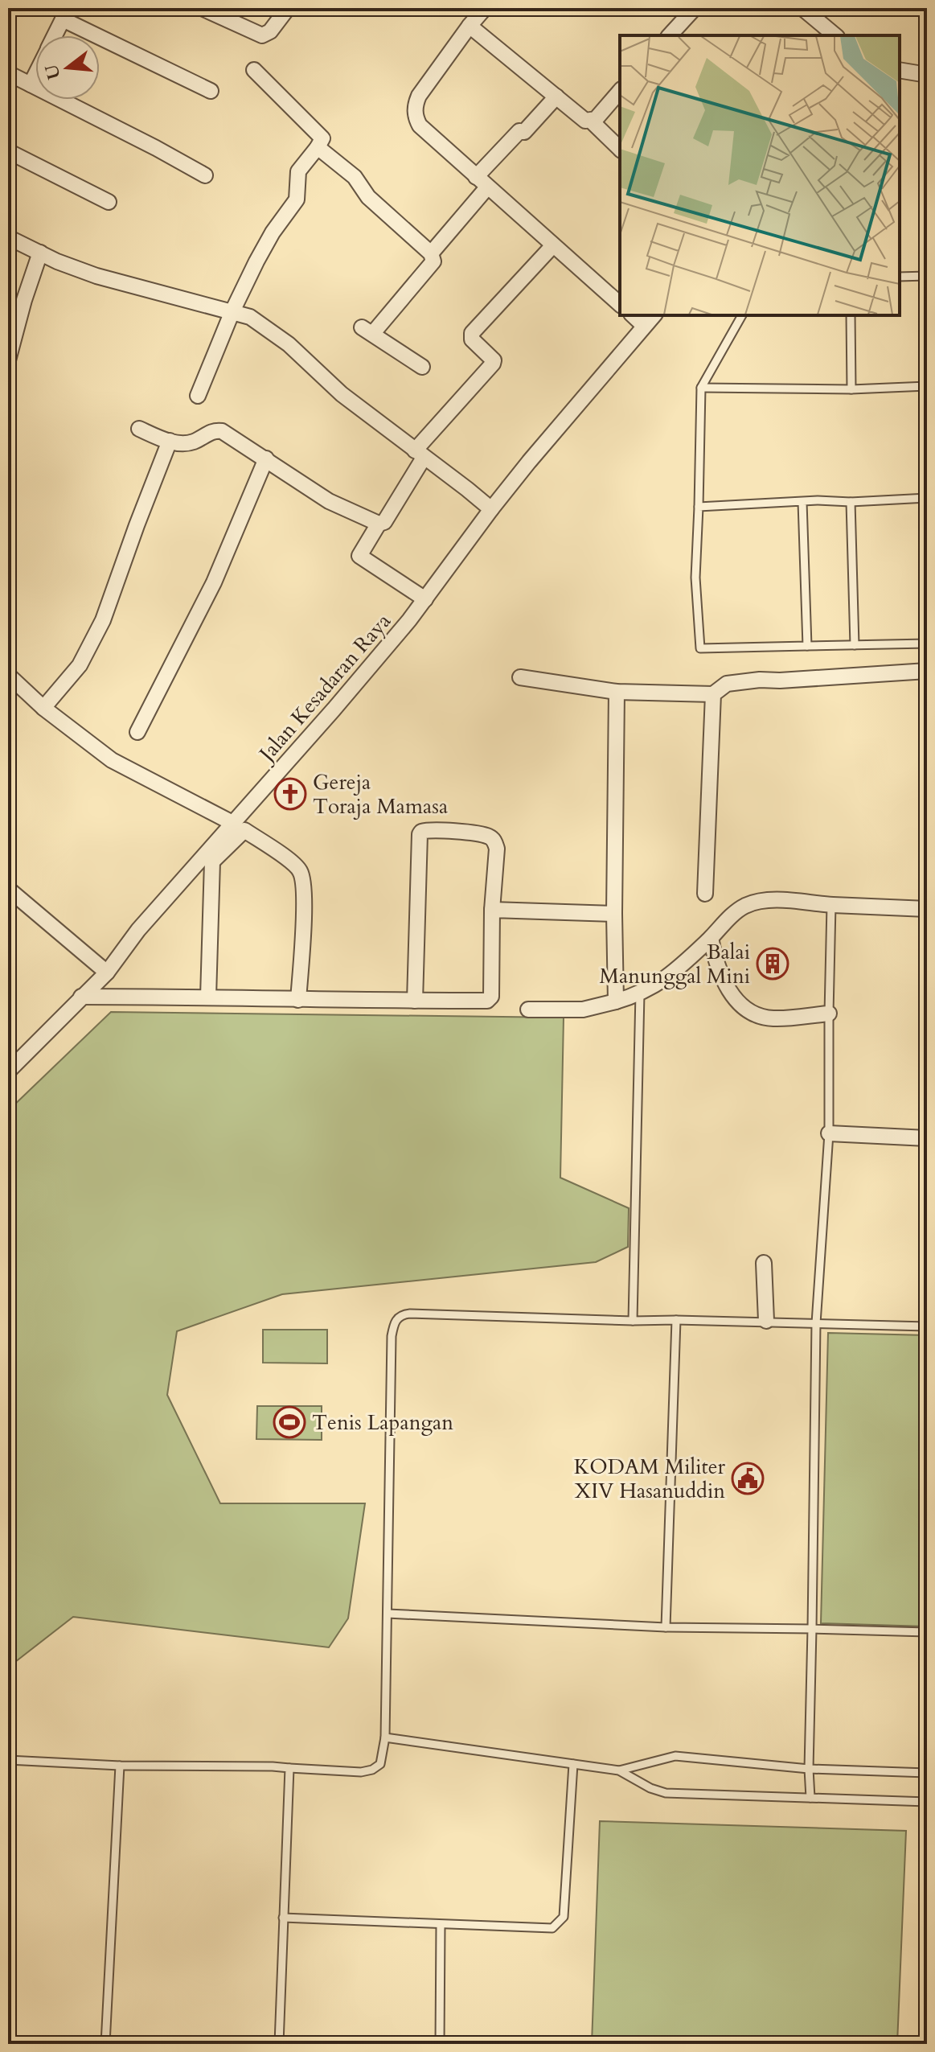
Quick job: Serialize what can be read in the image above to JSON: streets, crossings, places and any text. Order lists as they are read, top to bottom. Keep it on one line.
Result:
{"streets":{"street":["Jalan Kesadaran Raya"]},"places":{"church":["Gereja Toraja Mamasa"],"building":["Balai Manunggal Mini"],"sports":["Tenis Lapangan"],"public building":["KODAM Militer XIV Hasanuddin"]},"north":"left"}
